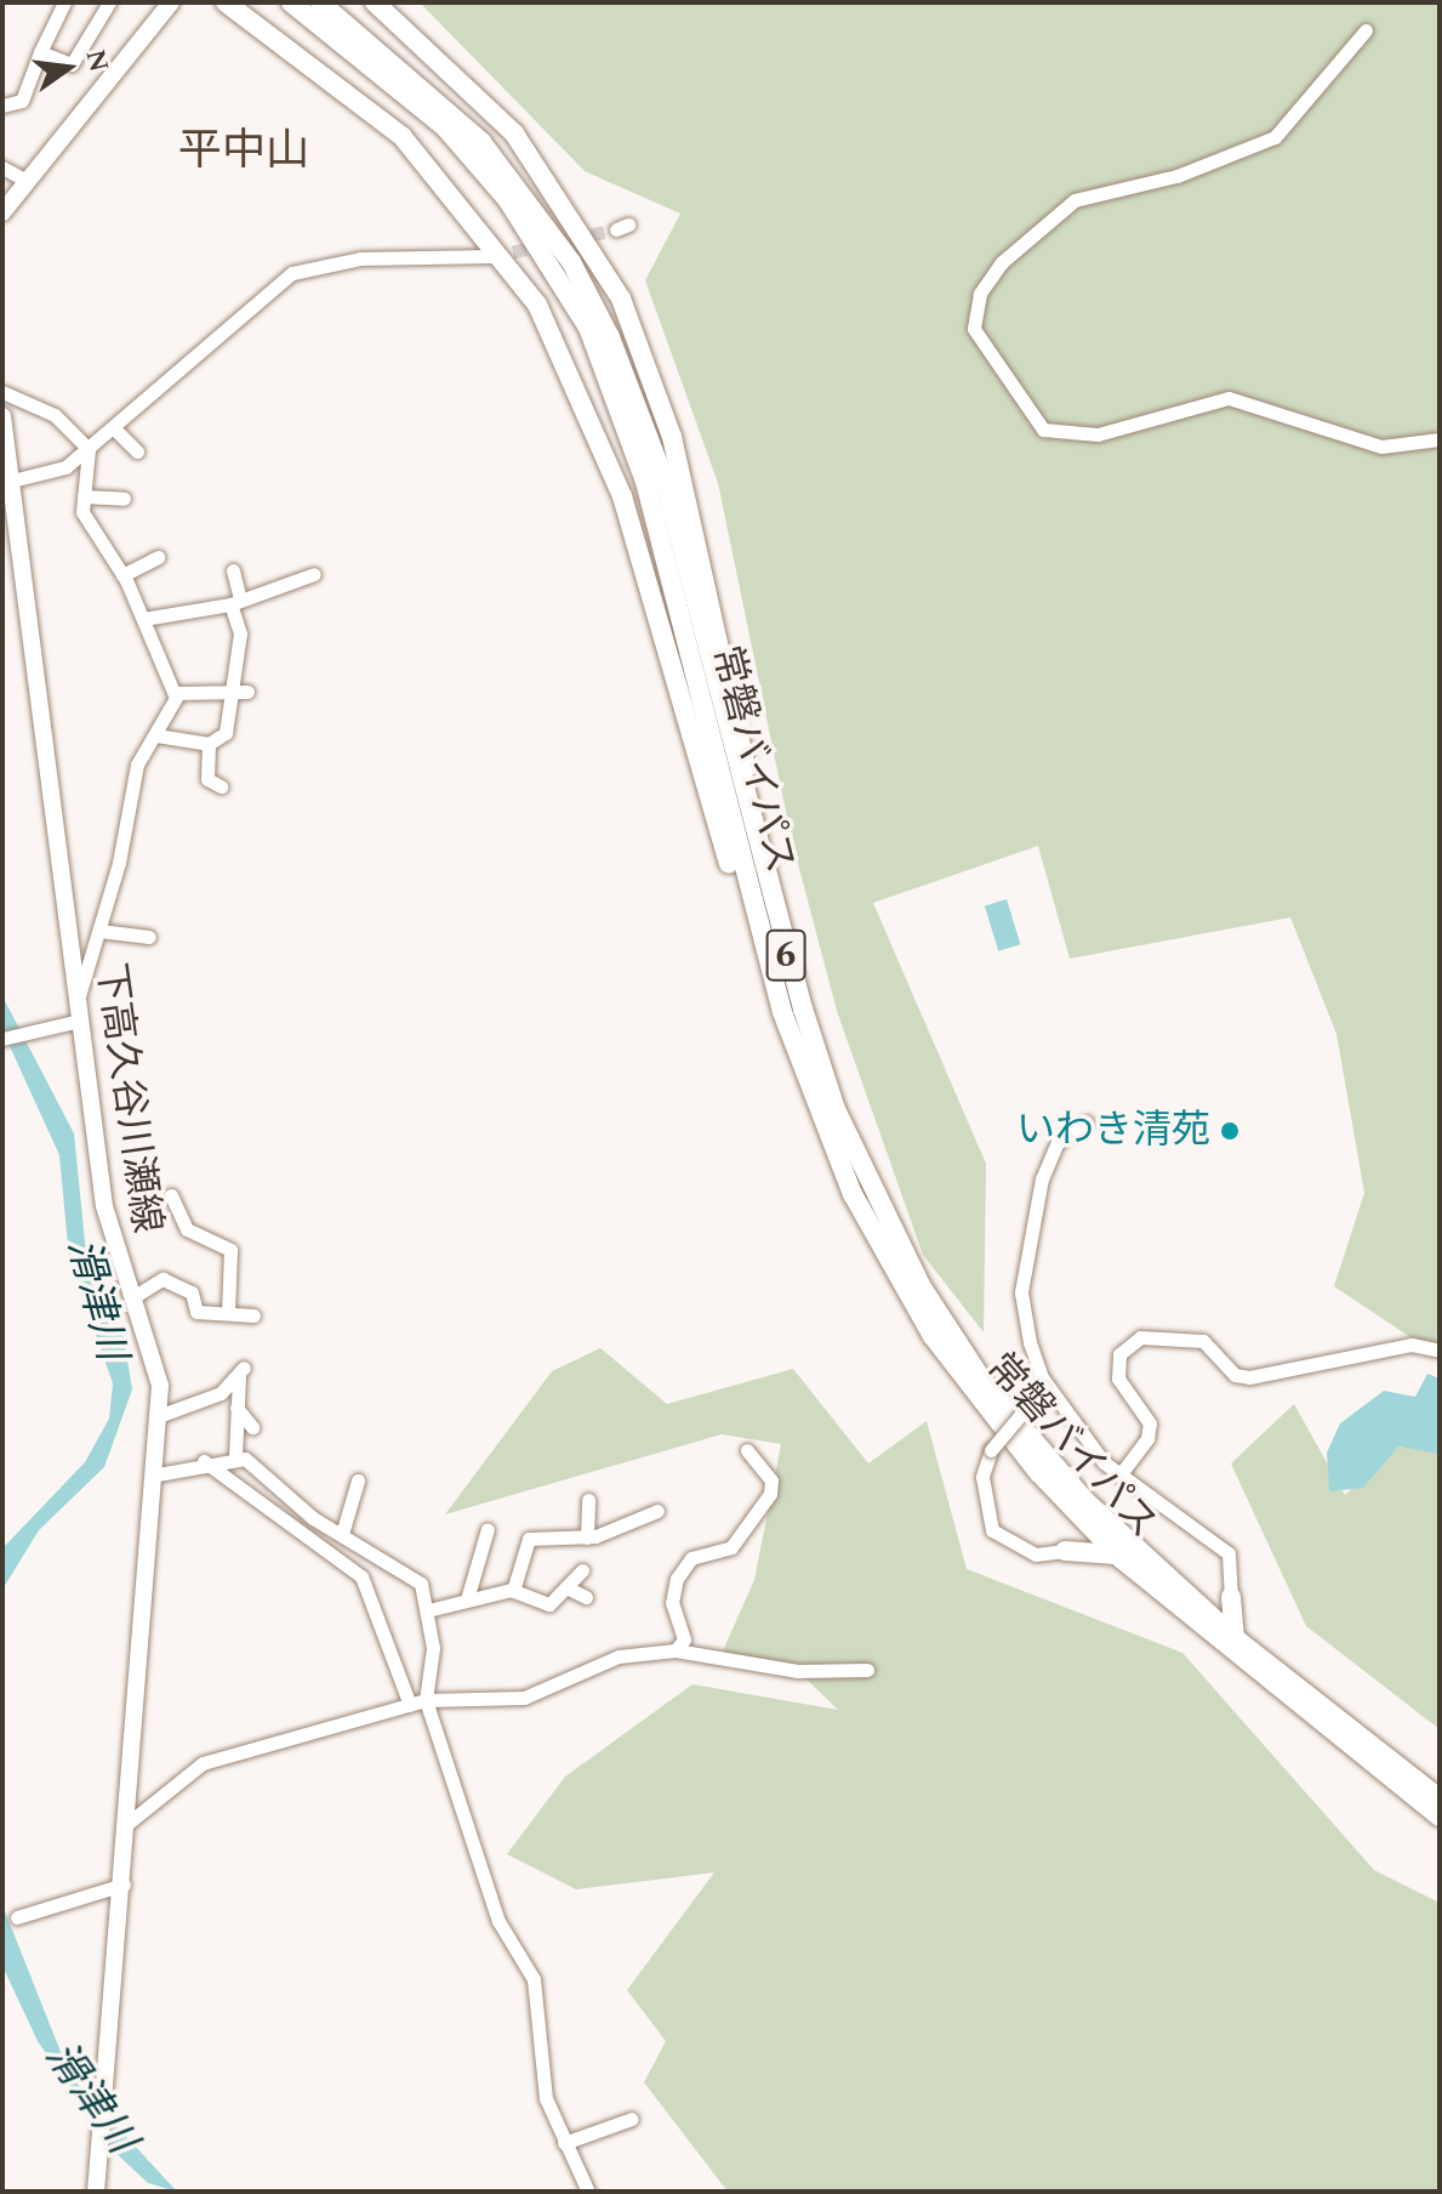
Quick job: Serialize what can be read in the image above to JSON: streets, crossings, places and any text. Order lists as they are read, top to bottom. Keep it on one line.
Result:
{"streets":{"highway":["常磐バイパス","6"],"main road":["下高久谷川瀬線"]},"districts":["平中山"],"water":["滑津川"],"places":["いわき清苑"],"north":"right"}
